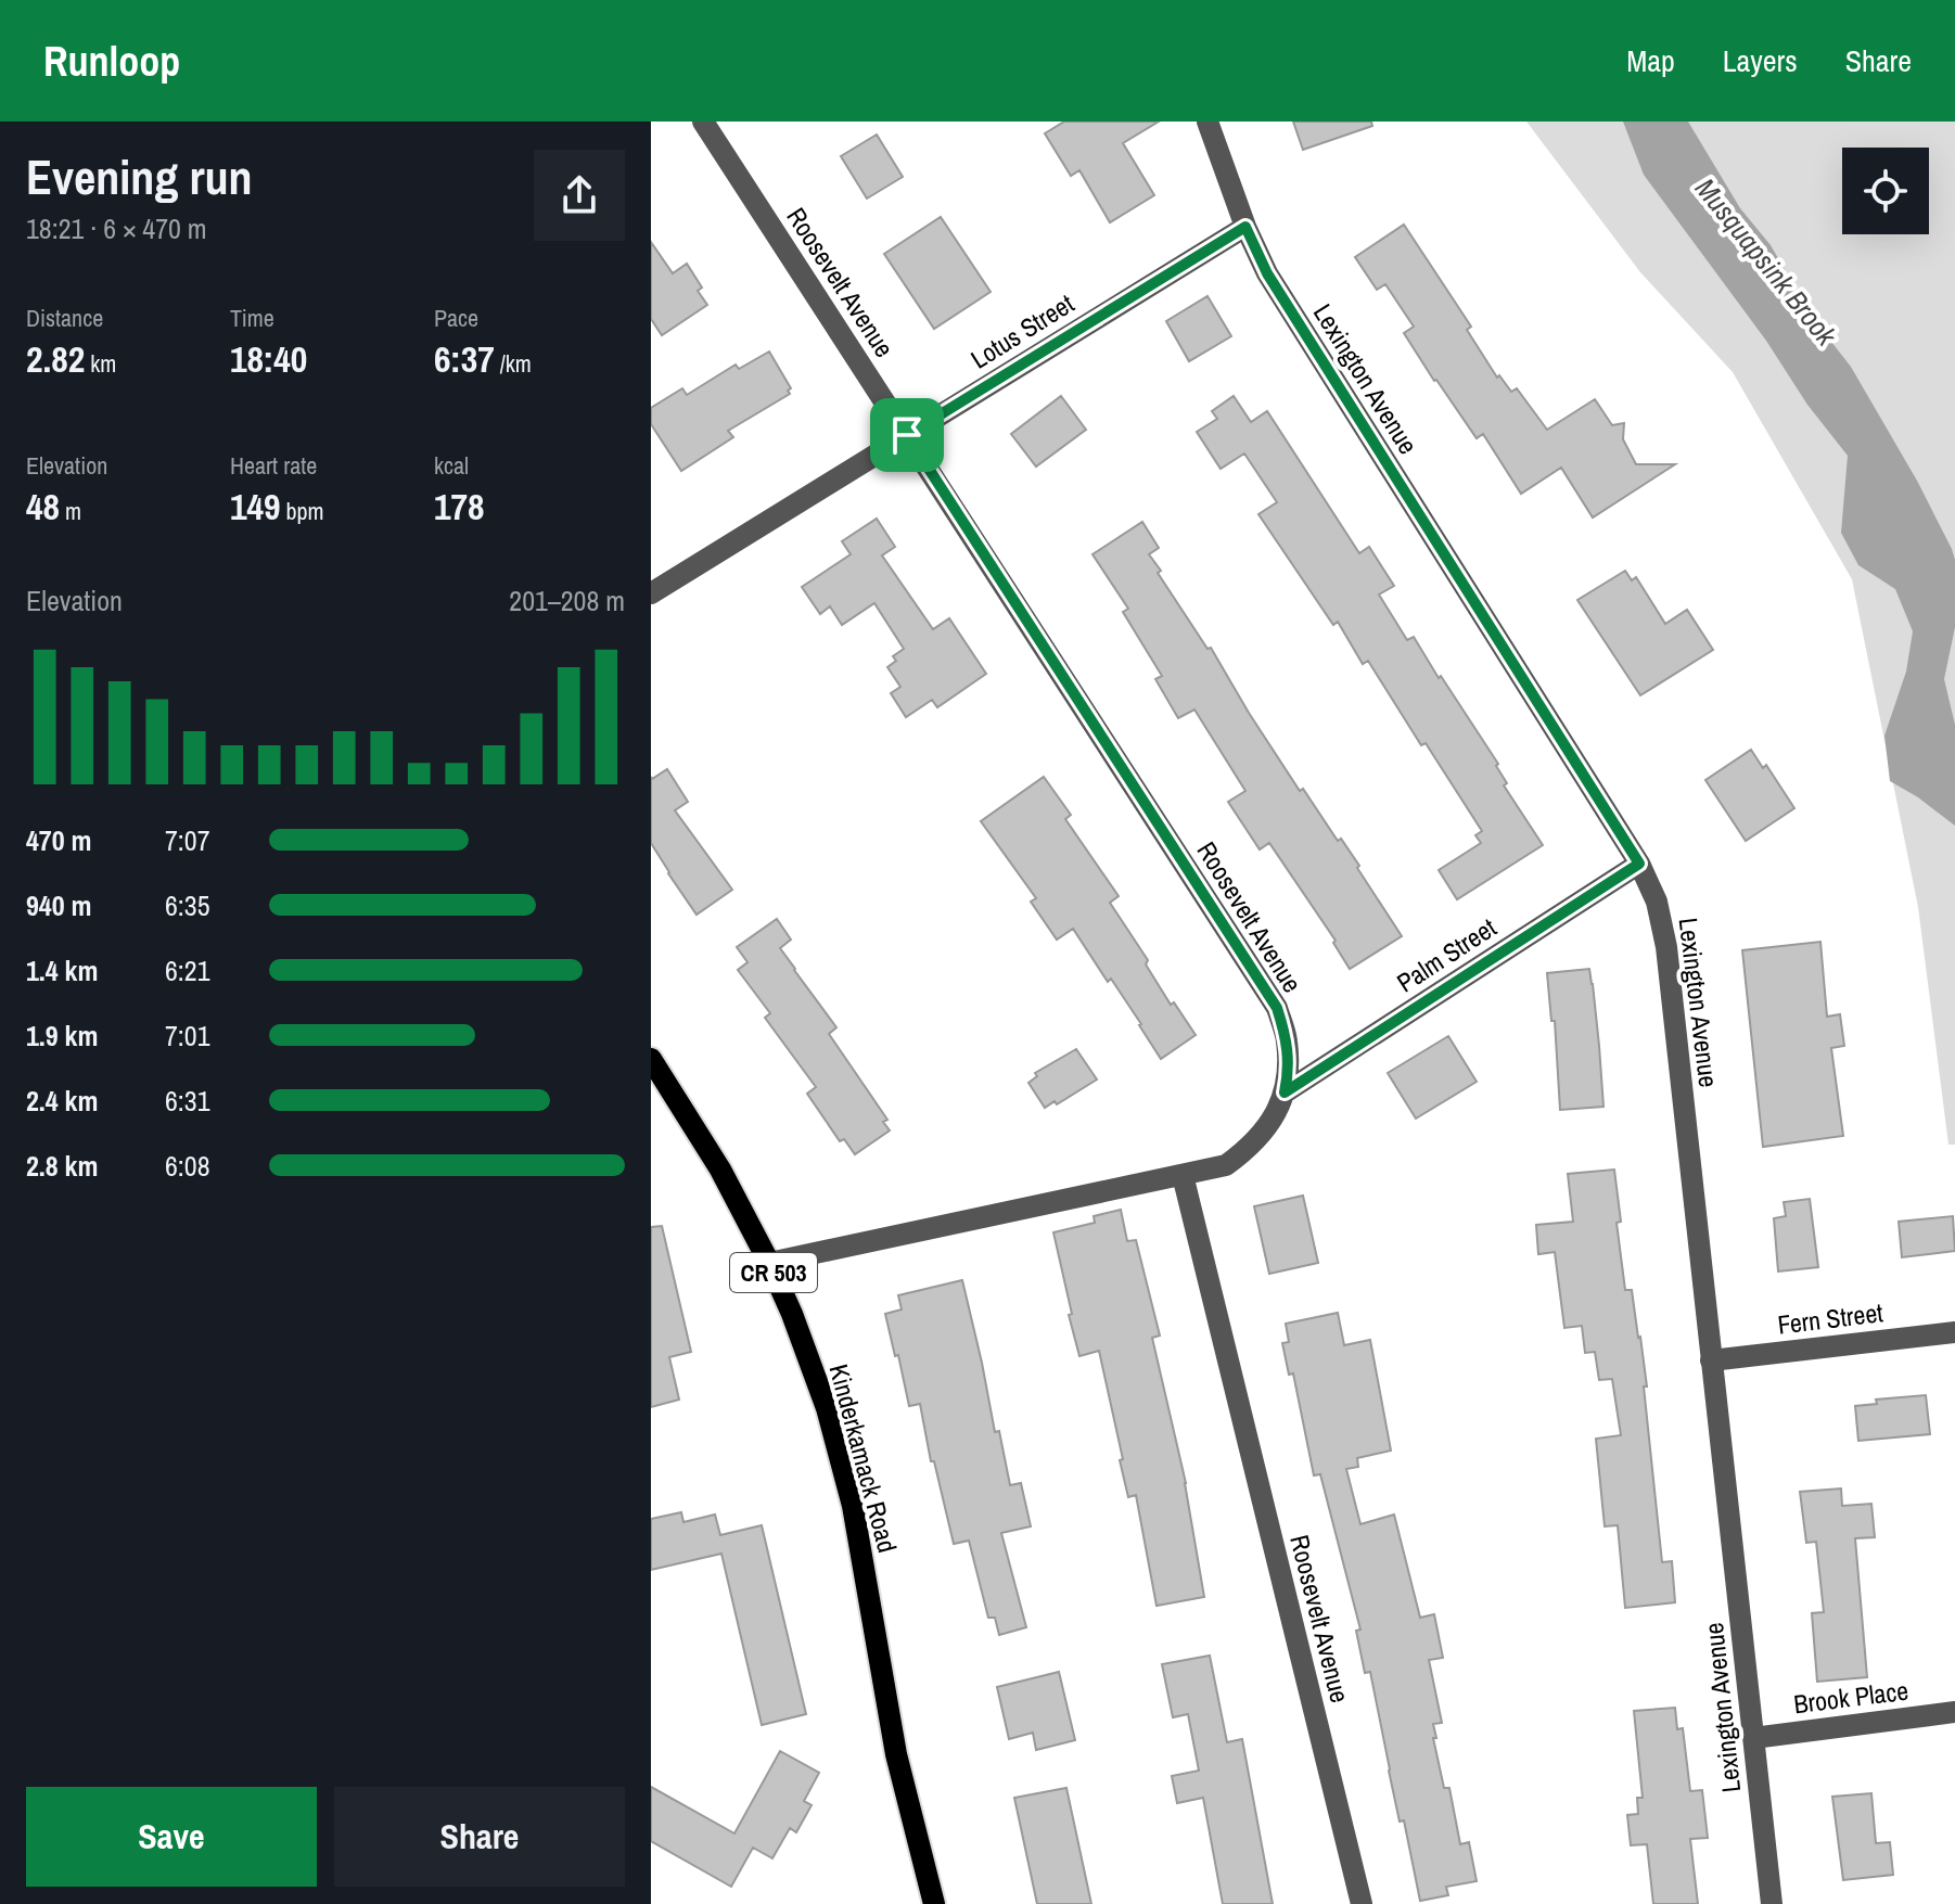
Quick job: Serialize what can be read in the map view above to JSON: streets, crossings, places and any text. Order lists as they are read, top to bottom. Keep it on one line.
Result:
{"streets":{"main road":["CR 503","Kinderkamack Road"],"street":["Roosevelt Avenue","Lotus Street","Lexington Avenue","Palm Street","Fern Street","Brook Place"]},"crossings":[["Roosevelt Avenue","Lotus Street"],["Roosevelt Avenue","Palm Street"],["Lotus Street","Lexington Avenue"],["Lexington Avenue","Palm Street"],["Lexington Avenue","Fern Street"],["Lexington Avenue","Brook Place"]],"water":["Musquapsink Brook"],"page":{"header":"Runloop","nav":["Map","Layers","Share"],"heading":["Evening run","18:21 · 6 × 470 m"],"stats":[["Distance","2.82 km"],["Time","18:40"],["Pace","6:37 /km"],["Elevation","48 m"],["Heart rate","149 bpm"],["kcal","178"]],"chart":["Elevation","201–208 m"],"list":[{"name":"470 m","note":"7:07"},{"name":"940 m","note":"6:35"},{"name":"1.4 km","note":"6:21"},{"name":"1.9 km","note":"7:01"},{"name":"2.4 km","note":"6:31"},{"name":"2.8 km","note":"6:08"}],"buttons":["Save","Share"]}}
